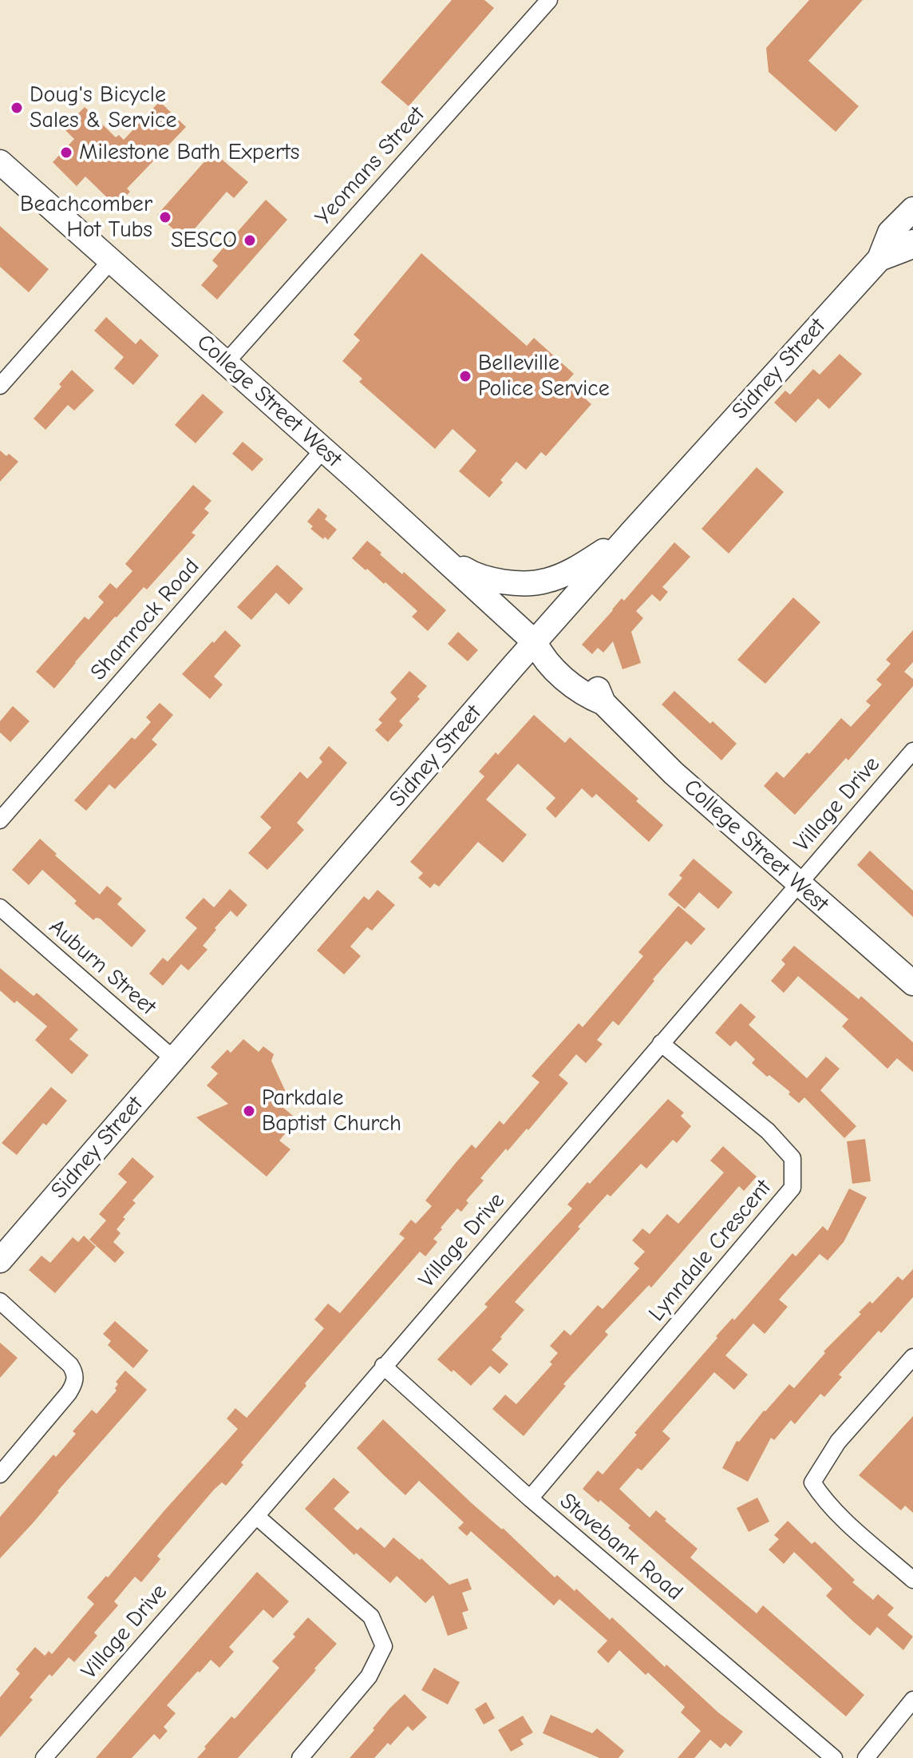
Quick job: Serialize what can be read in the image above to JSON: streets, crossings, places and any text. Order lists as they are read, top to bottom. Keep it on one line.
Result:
{"streets":{"main road":["Sidney Street","College Street West"],"street":["Yeomans Street","Shamrock Road","Village Drive","Auburn Street","Lynndale Crescent","Stavebank Road"]},"crossings":[["Yeomans Street","College Street West"],["Sidney Street","College Street West"],["Sidney Street","Auburn Street"],["College Street West","Shamrock Road"],["College Street West","Village Drive"],["Village Drive","Lynndale Crescent"],["Village Drive","Stavebank Road"],["Lynndale Crescent","Stavebank Road"]],"places":["Doug's Bicycle Sales & Service","Milestone Bath Experts","Beachcomber Hot Tubs","SESCO","Belleville Police Service","Parkdale Baptist Church"]}
